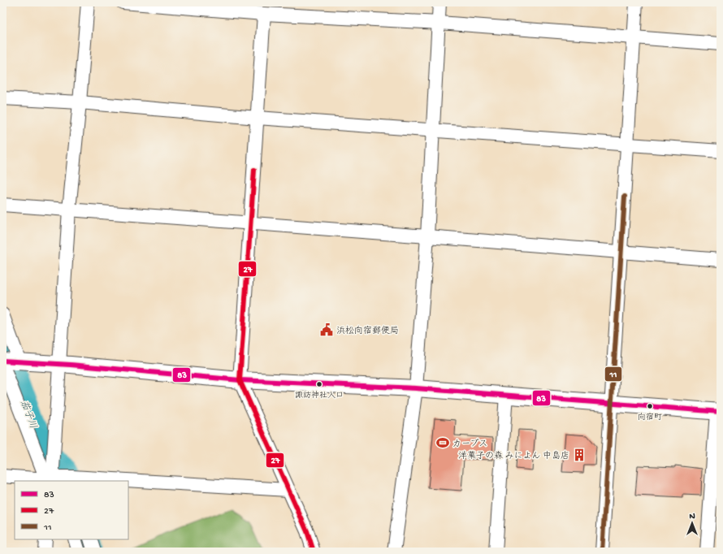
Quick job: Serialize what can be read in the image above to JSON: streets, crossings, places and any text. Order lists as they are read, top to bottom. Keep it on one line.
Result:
{"water":["茄子川"],"places":{"public building":["浜松向宿郵便局"],"other":["諏訪神社入口","向宿町"],"sports":["カーブス"],"building":["洋菓子の森 みによん 中島店"]},"lines":["transit line 27","transit line 11","transit line 83"],"legend":["83","27","11"],"north":"top"}
